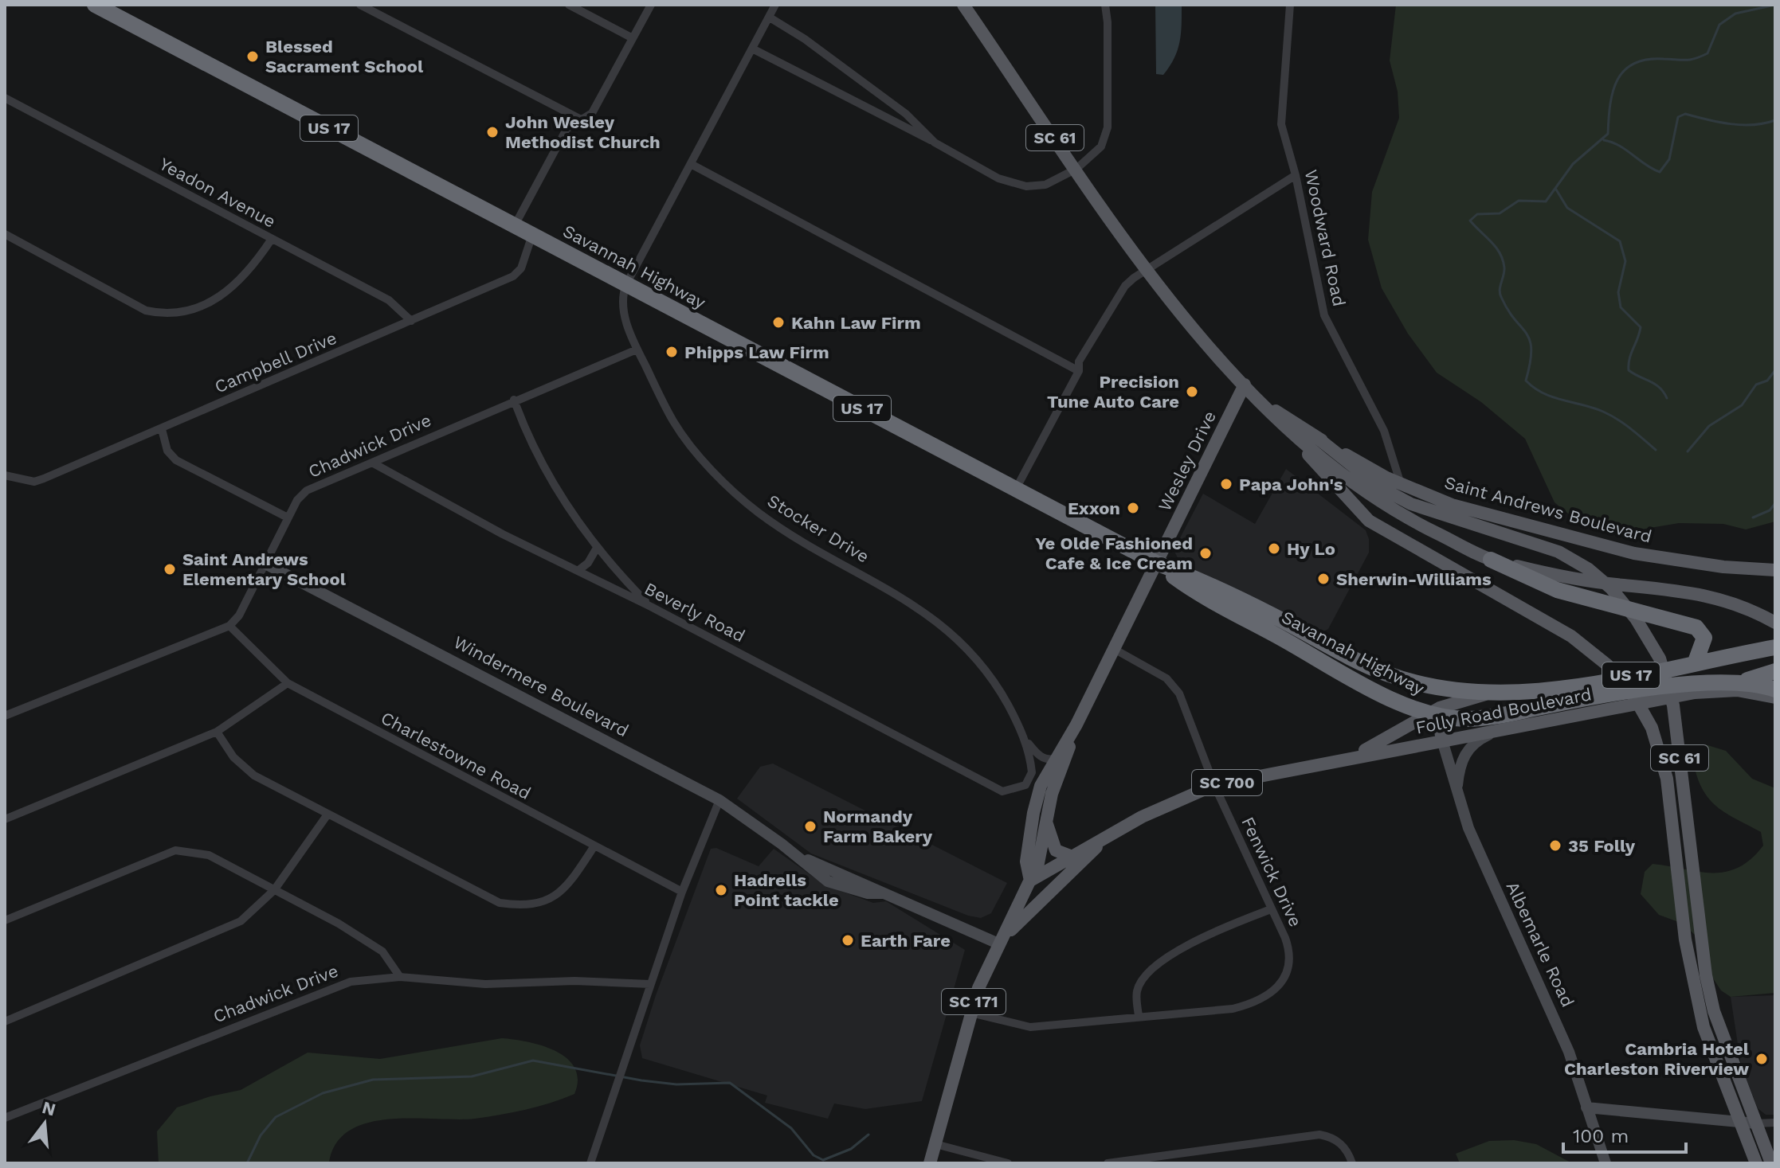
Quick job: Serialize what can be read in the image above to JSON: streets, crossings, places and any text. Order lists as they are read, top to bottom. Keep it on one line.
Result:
{"streets":{"highway":["US 17","Savannah Highway"],"main road":["SC 61","Wesley Drive","Saint Andrews Boulevard","Folly Road Boulevard","SC 700","SC 171"],"street":["Yeadon Avenue","Woodward Road","Campbell Drive","Chadwick Drive","Stocker Drive","Beverly Road","Windermere Boulevard","Charlestowne Road","Fenwick Drive","Albemarle Road"]},"crossings":[["SC 61","Saint Andrews Boulevard"],["Yeadon Avenue","Campbell Drive"],["Woodward Road","Saint Andrews Boulevard"],["Savannah Highway","Campbell Drive"],["Savannah Highway","Wesley Drive"],["Savannah Highway","Stocker Drive"],["Savannah Highway","Folly Road Boulevard"],["Chadwick Drive","Stocker Drive"],["Chadwick Drive","Beverly Road"],["Chadwick Drive","Windermere Boulevard"],["Chadwick Drive","Charlestowne Road"],["Wesley Drive","Saint Andrews Boulevard"],["Wesley Drive","Stocker Drive"],["Wesley Drive","Folly Road Boulevard"],["Wesley Drive","Fenwick Drive"],["Stocker Drive","Beverly Road"],["Windermere Boulevard","Folly Road Boulevard"],["Folly Road Boulevard","Fenwick Drive"],["Folly Road Boulevard","Albemarle Road"]],"places":["Blessed Sacrament School","John Wesley Methodist Church","Kahn Law Firm","Phipps Law Firm","Precision Tune Auto Care","Papa John's","Exxon","Hy Lo","Ye Olde Fashioned Cafe & Ice Cream","Saint Andrews Elementary School","Sherwin-Williams","Normandy Farm Bakery","35 Folly","Hadrells Point tackle","Earth Fare","Cambria Hotel Charleston Riverview"],"scale_bar":"100 m","north":"top"}
